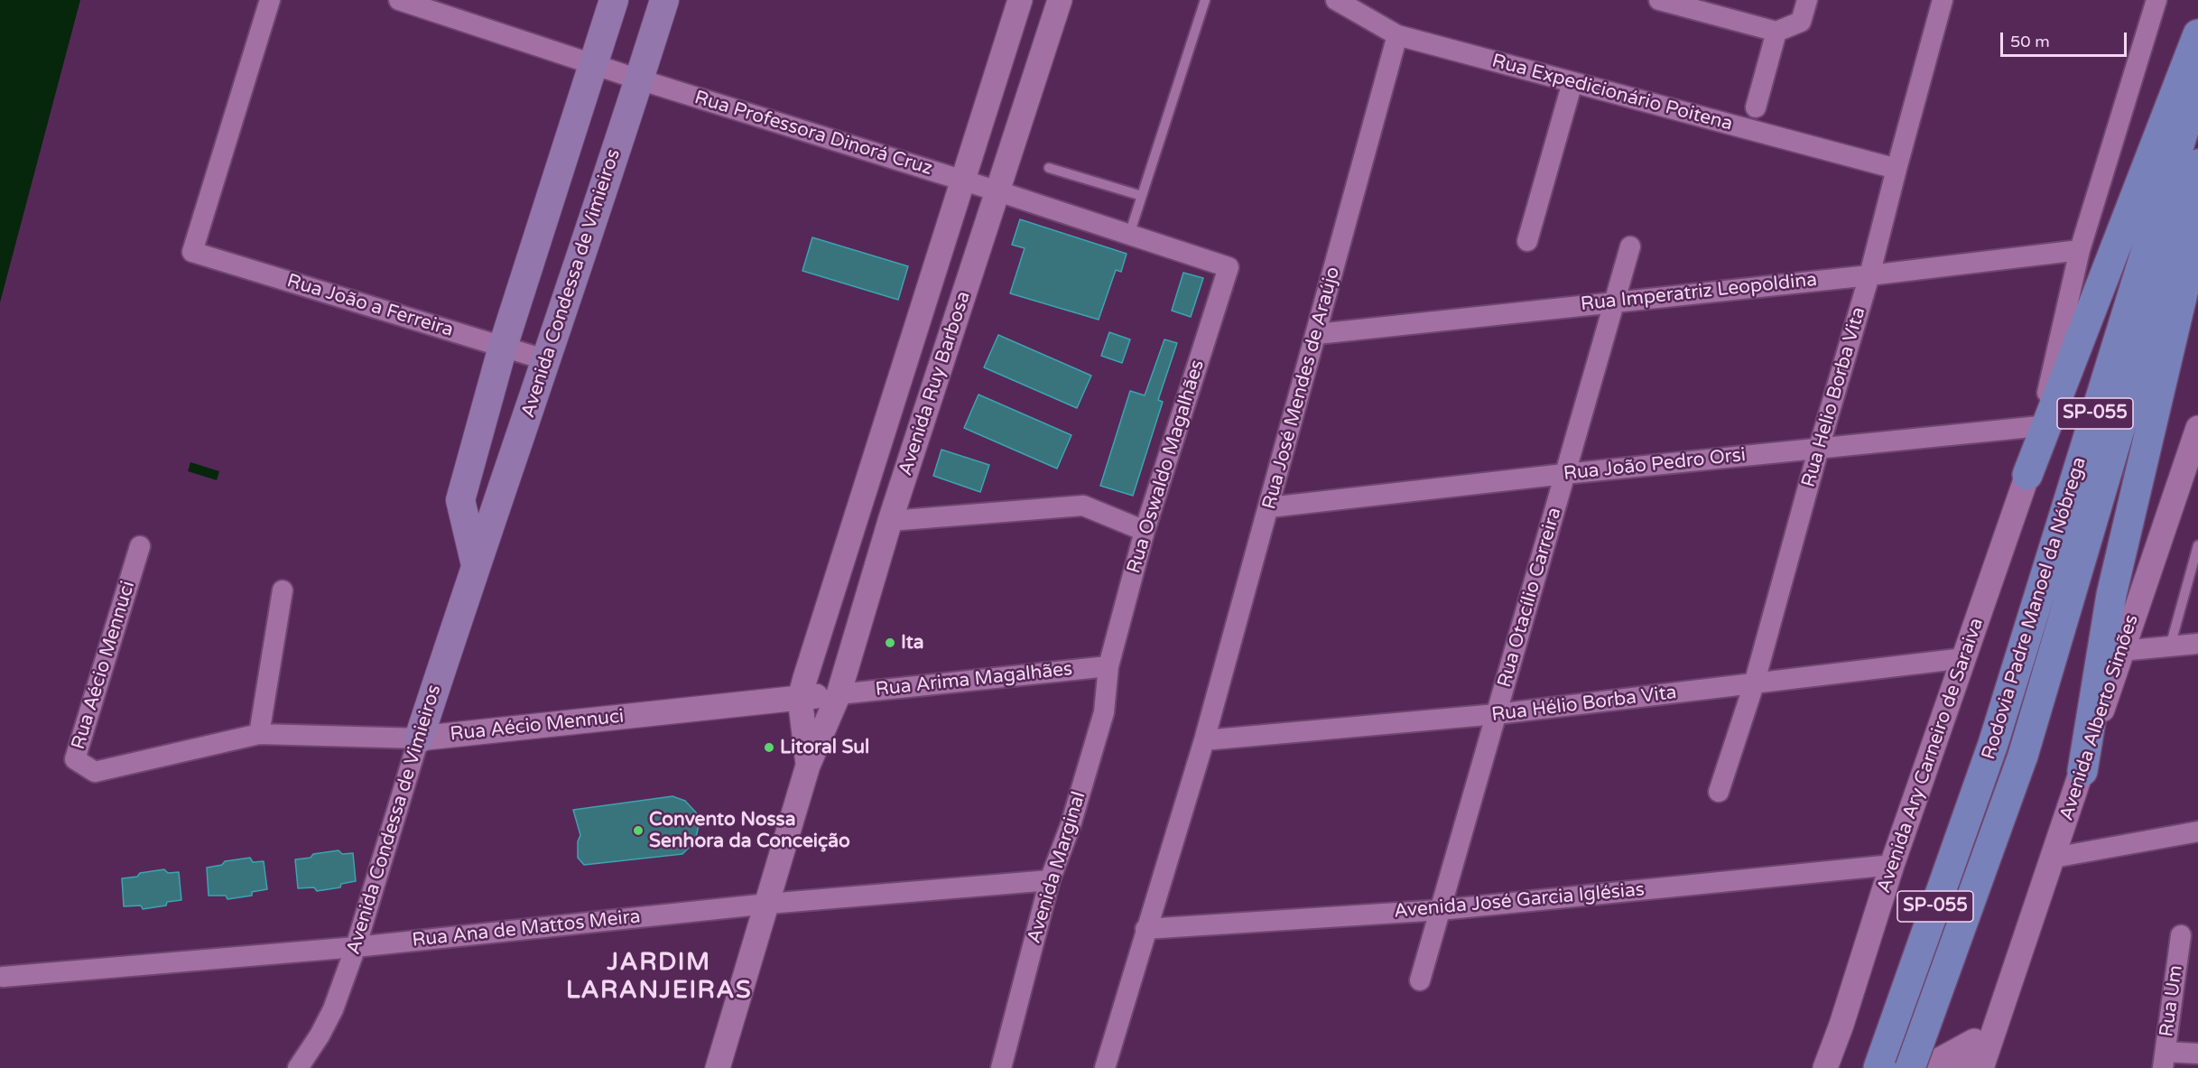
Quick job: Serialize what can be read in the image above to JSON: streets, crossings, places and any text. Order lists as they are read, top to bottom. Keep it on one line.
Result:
{"streets":{"highway":["SP-055","Rodovia Padre Manoel da Nóbrega"],"main road":["Avenida Condessa de Vimieiros"],"street":["Rua Expedicionário Poitena","Rua Professora Dinorá Cruz","Rua Imperatriz Leopoldina","Rua João a Ferreira","Avenida Ruy Barbosa","Rua José Mendes de Araújo","Rua Helio Borba Vita","Rua João Pedro Orsi","Rua Oswaldo Magalhães","Rua Otacílio Carreira","Rua Aécio Mennuci","Rua Arima Magalhães","Rua Hélio Borba Vita","Avenida Alberto Simões","Avenida Ary Carneiro de Saraiva","Avenida Marginal","Avenida José Garcia Iglésias","Rua Ana de Mattos Meira","Rua Um"]},"crossings":[["Rua Expedicionário Poitena","Rua José Mendes de Araújo"],["Rua Expedicionário Poitena","Rua Helio Borba Vita"],["Rua Professora Dinorá Cruz","Avenida Condessa de Vimieiros"],["Rua Professora Dinorá Cruz","Avenida Ruy Barbosa"],["Rua Professora Dinorá Cruz","Rua Oswaldo Magalhães"],["Avenida Condessa de Vimieiros","Rua João a Ferreira"],["Avenida Condessa de Vimieiros","Rua Aécio Mennuci"],["Avenida Condessa de Vimieiros","Rua Ana de Mattos Meira"],["Rua Imperatriz Leopoldina","Rua José Mendes de Araújo"],["Rua Imperatriz Leopoldina","Rua Helio Borba Vita"],["Rua Imperatriz Leopoldina","Rua Otacílio Carreira"],["Avenida Ruy Barbosa","Rua Aécio Mennuci"],["Avenida Ruy Barbosa","Rua Arima Magalhães"],["Avenida Ruy Barbosa","Rua Ana de Mattos Meira"],["Rua José Mendes de Araújo","Rua João Pedro Orsi"],["Rua José Mendes de Araújo","Rua Hélio Borba Vita"],["Rua José Mendes de Araújo","Avenida José Garcia Iglésias"],["Rua Helio Borba Vita","Rua João Pedro Orsi"],["Rua Helio Borba Vita","Rua Hélio Borba Vita"],["Rua João Pedro Orsi","Rua Otacílio Carreira"],["Rua Oswaldo Magalhães","Rua Arima Magalhães"],["Rua Oswaldo Magalhães","Avenida Marginal"],["Rua Otacílio Carreira","Rua Hélio Borba Vita"],["Rua Otacílio Carreira","Avenida José Garcia Iglésias"],["Rua Aécio Mennuci","Rua Arima Magalhães"],["Rua Arima Magalhães","Avenida Marginal"],["Rua Hélio Borba Vita","Avenida Ary Carneiro de Saraiva"],["Avenida Ary Carneiro de Saraiva","Avenida José Garcia Iglésias"],["Avenida Marginal","Rua Ana de Mattos Meira"]],"districts":["JARDIM LARANJEIRAS"],"places":["Ita","Litoral Sul","Convento Nossa Senhora da Conceição"],"scale_bar":"50 m"}
